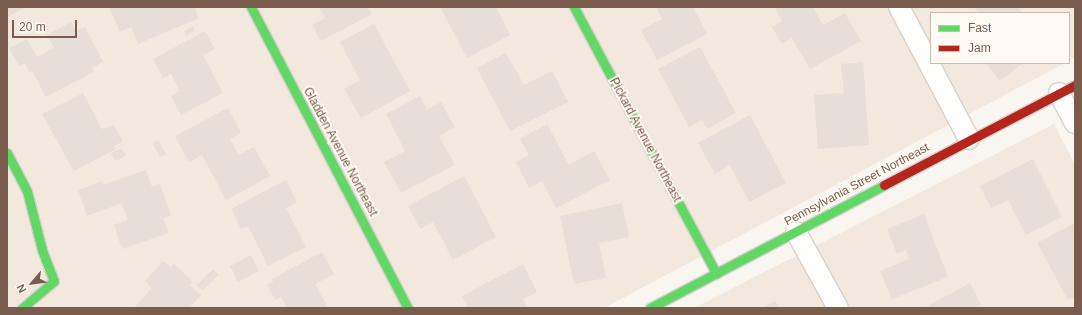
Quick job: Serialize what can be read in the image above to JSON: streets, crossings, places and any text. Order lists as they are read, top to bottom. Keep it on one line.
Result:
{"streets":{"street":["Pickard Avenue Northeast","Gladden Avenue Northeast","Pennsylvania Street Northeast"]},"crossings":[["Pickard Avenue Northeast","Pennsylvania Street Northeast"]],"legend":["Fast","Jam"],"scale_bar":"20 m","north":"bottom left"}
